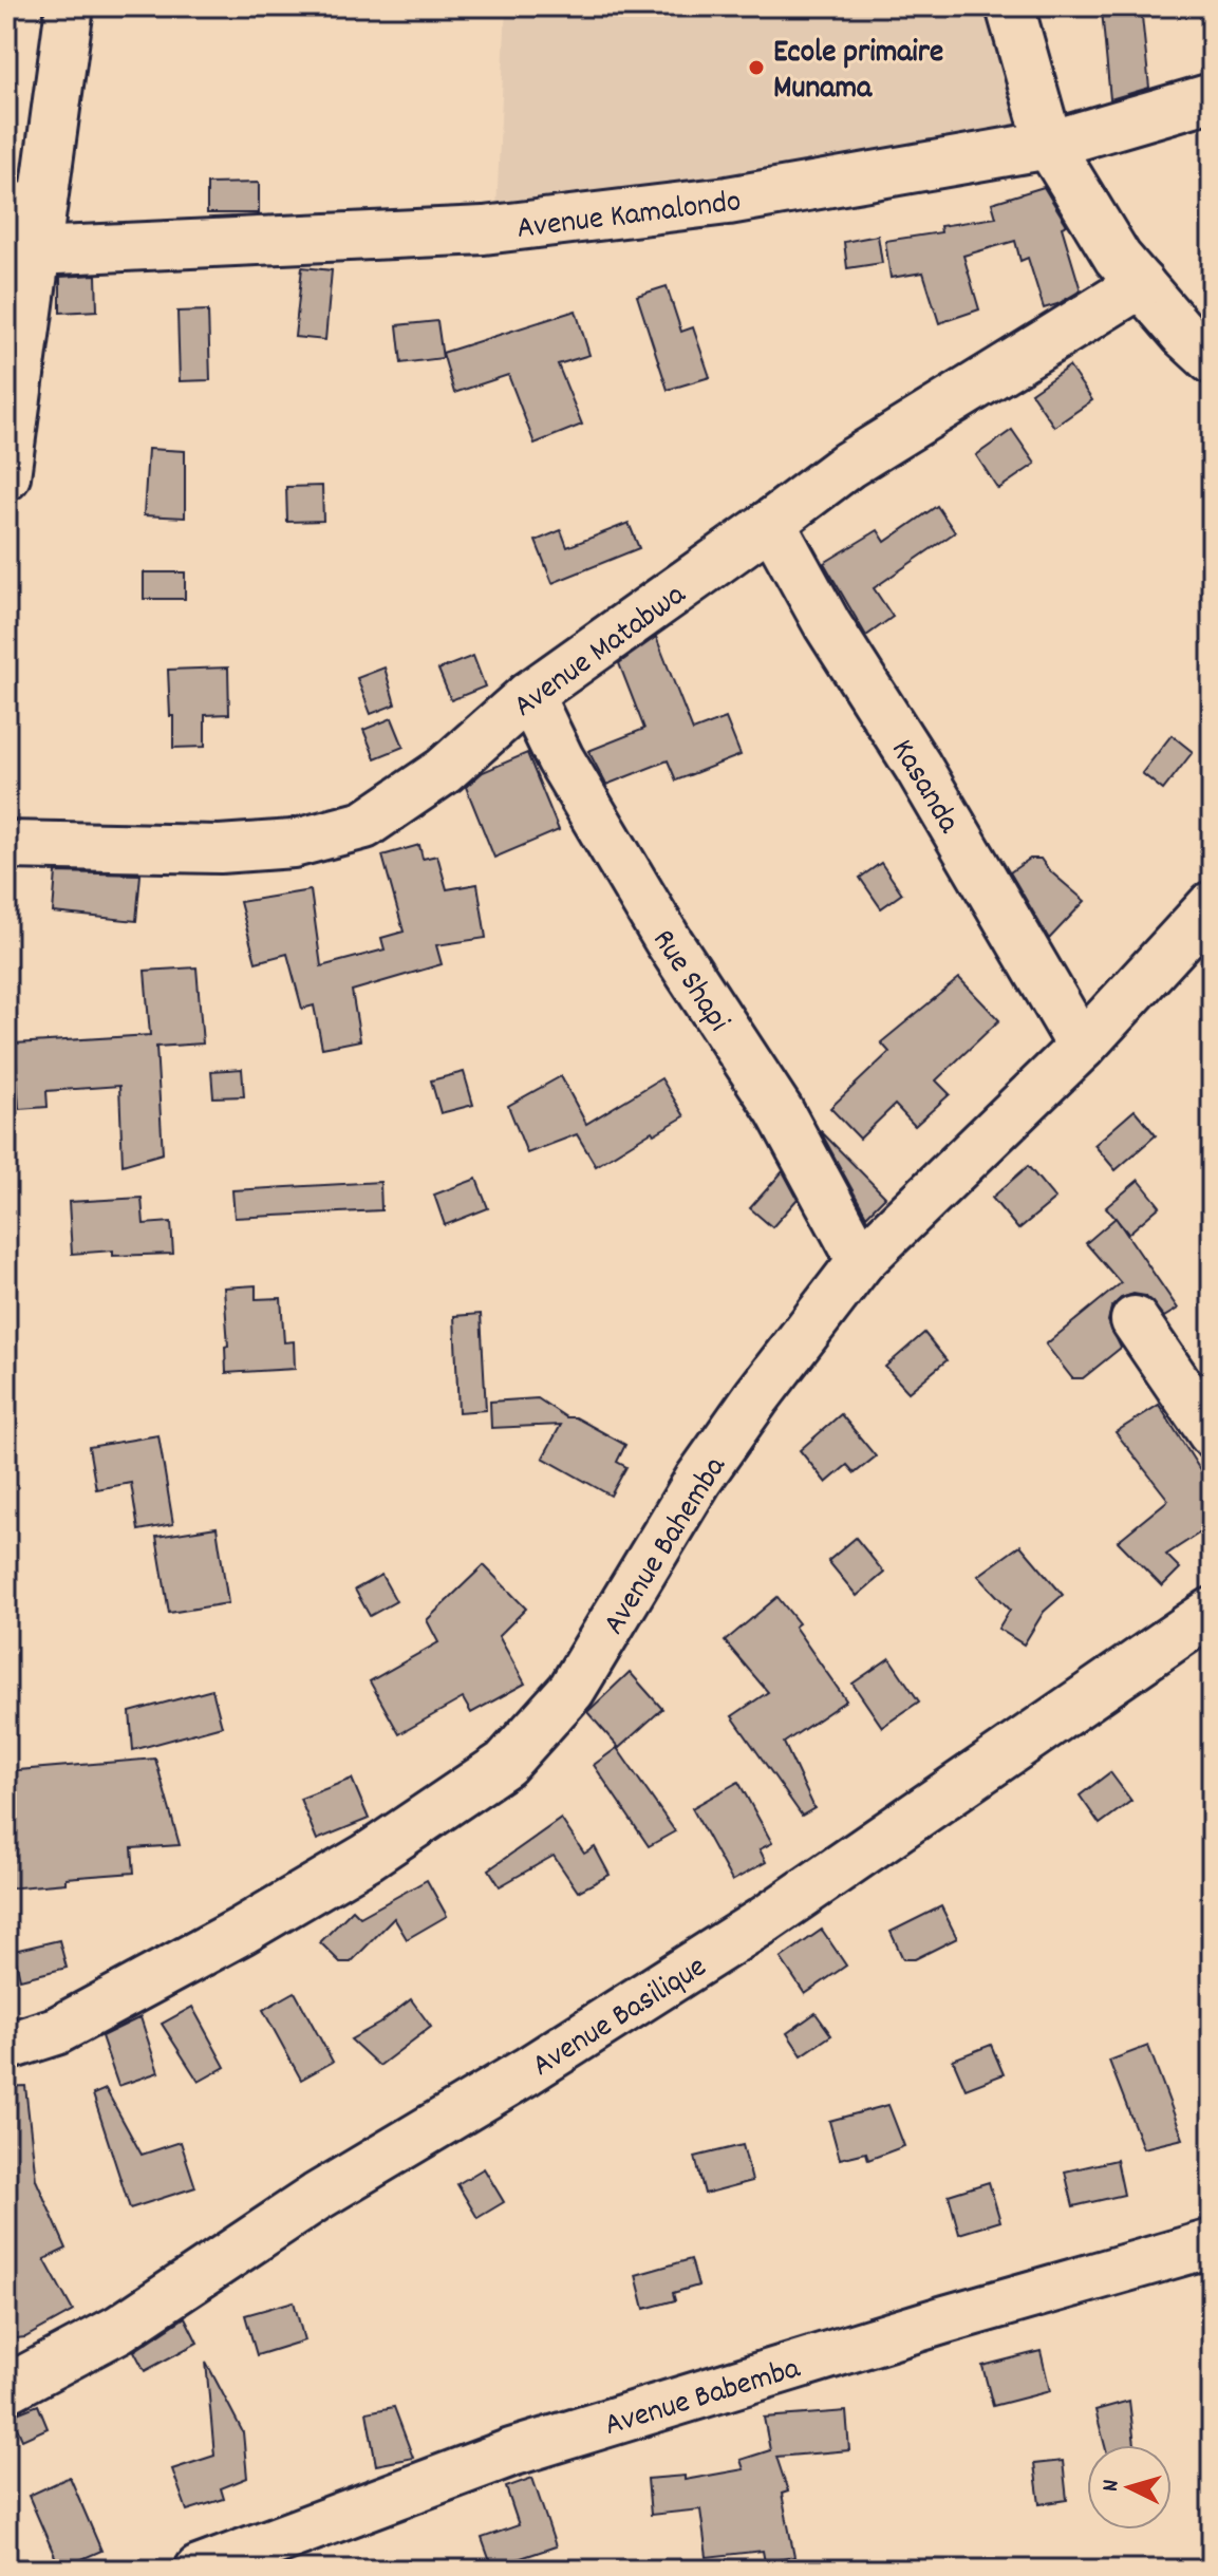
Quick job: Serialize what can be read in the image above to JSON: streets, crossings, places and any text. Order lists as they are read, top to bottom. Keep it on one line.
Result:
{"streets":{"street":["Avenue Kamalondo","Avenue Matabwa","Kasanda","Rue Shapi","Avenue Bahemba","Avenue Basilique","Avenue Babemba"]},"crossings":[["Avenue Matabwa","Kasanda"],["Avenue Matabwa","Rue Shapi"],["Kasanda","Avenue Bahemba"],["Rue Shapi","Avenue Bahemba"]],"places":["Ecole primaire Munama"],"north":"left"}
